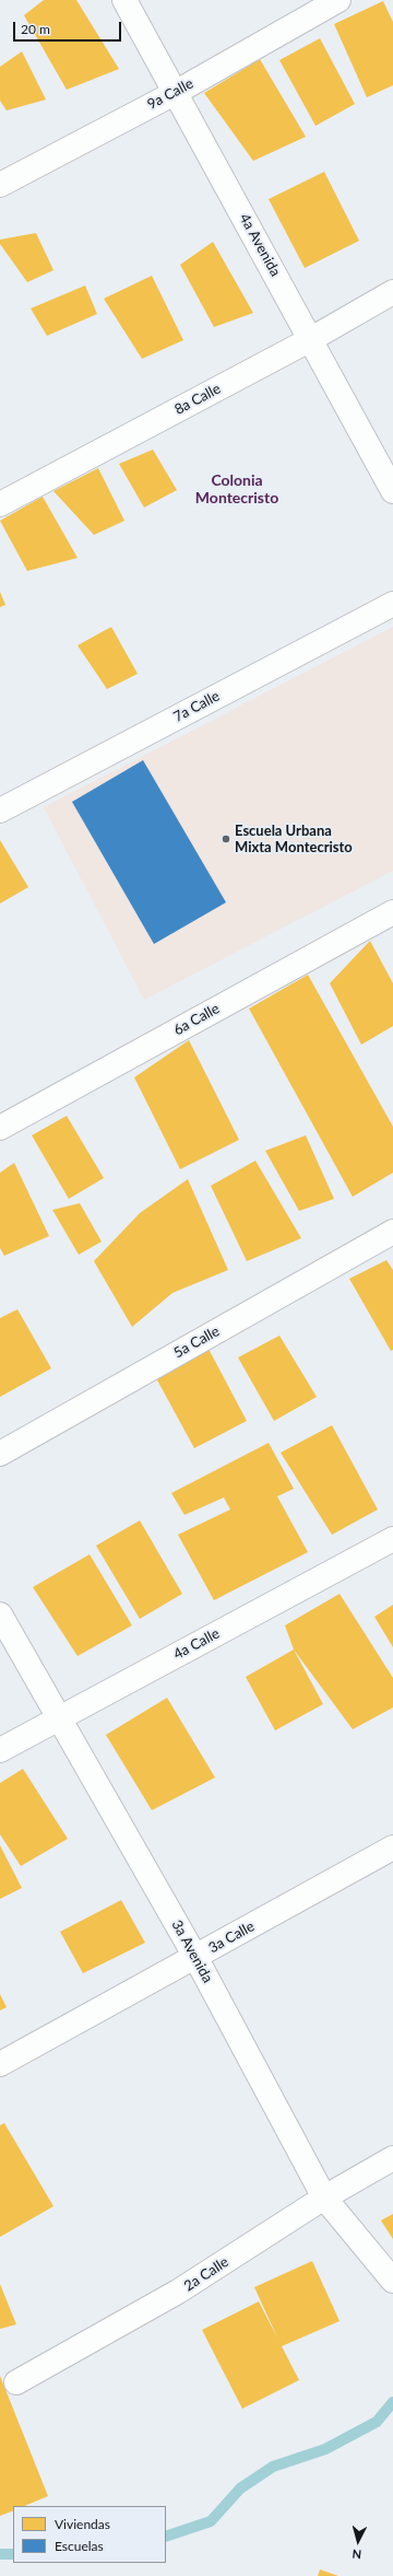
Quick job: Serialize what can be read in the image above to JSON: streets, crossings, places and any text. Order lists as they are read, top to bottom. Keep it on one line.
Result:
{"streets":{"street":["9a Calle","4a Avenida","8a Calle","7a Calle","6a Calle","5a Calle","4a Calle","3a Calle","3a Avenida","2a Calle"]},"crossings":[["9a Calle","4a Avenida"],["4a Avenida","8a Calle"],["4a Calle","3a Avenida"],["3a Calle","3a Avenida"],["3a Avenida","2a Calle"]],"districts":["Colonia Montecristo"],"places":["Escuela Urbana Mixta Montecristo"],"legend":["Viviendas","Escuelas"],"scale_bar":"20 m","north":"bottom"}
